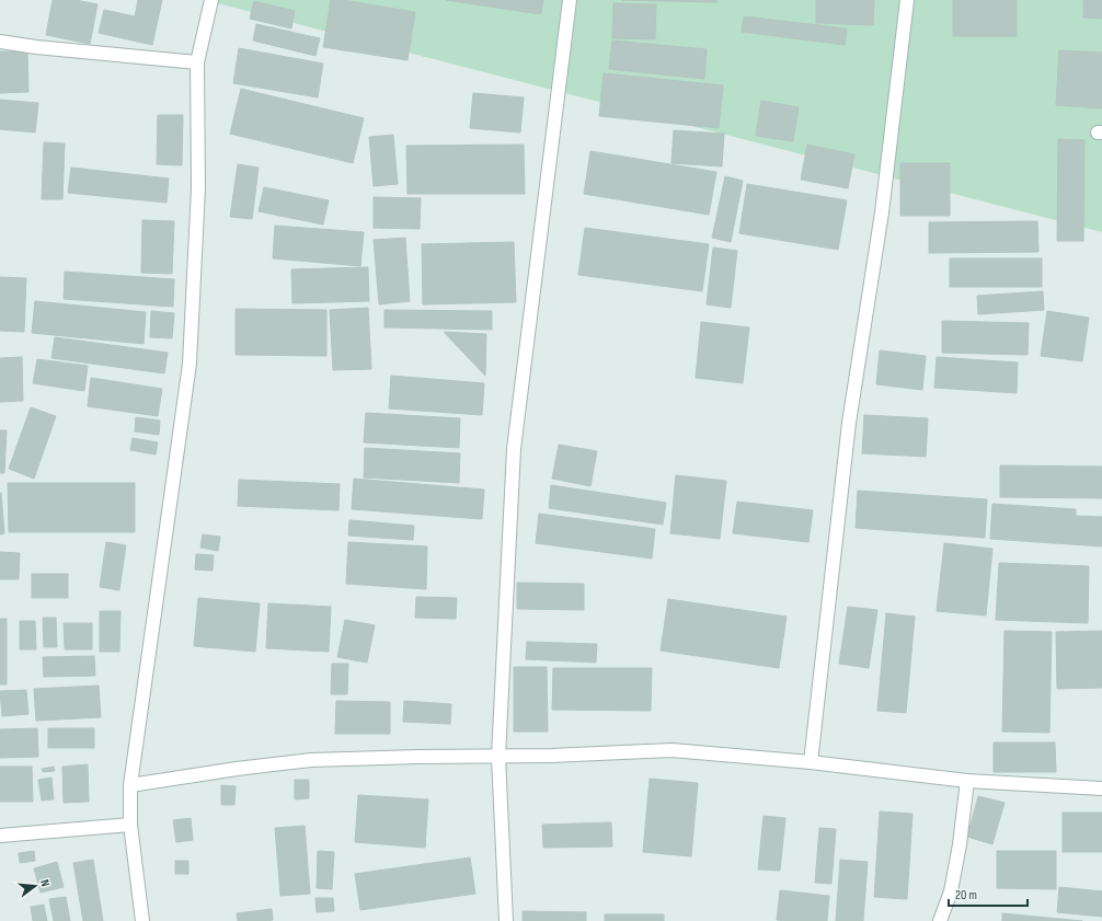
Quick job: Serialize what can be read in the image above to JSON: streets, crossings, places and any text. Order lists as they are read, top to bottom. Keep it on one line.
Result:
{"scale_bar":"20 m","north":"right"}
